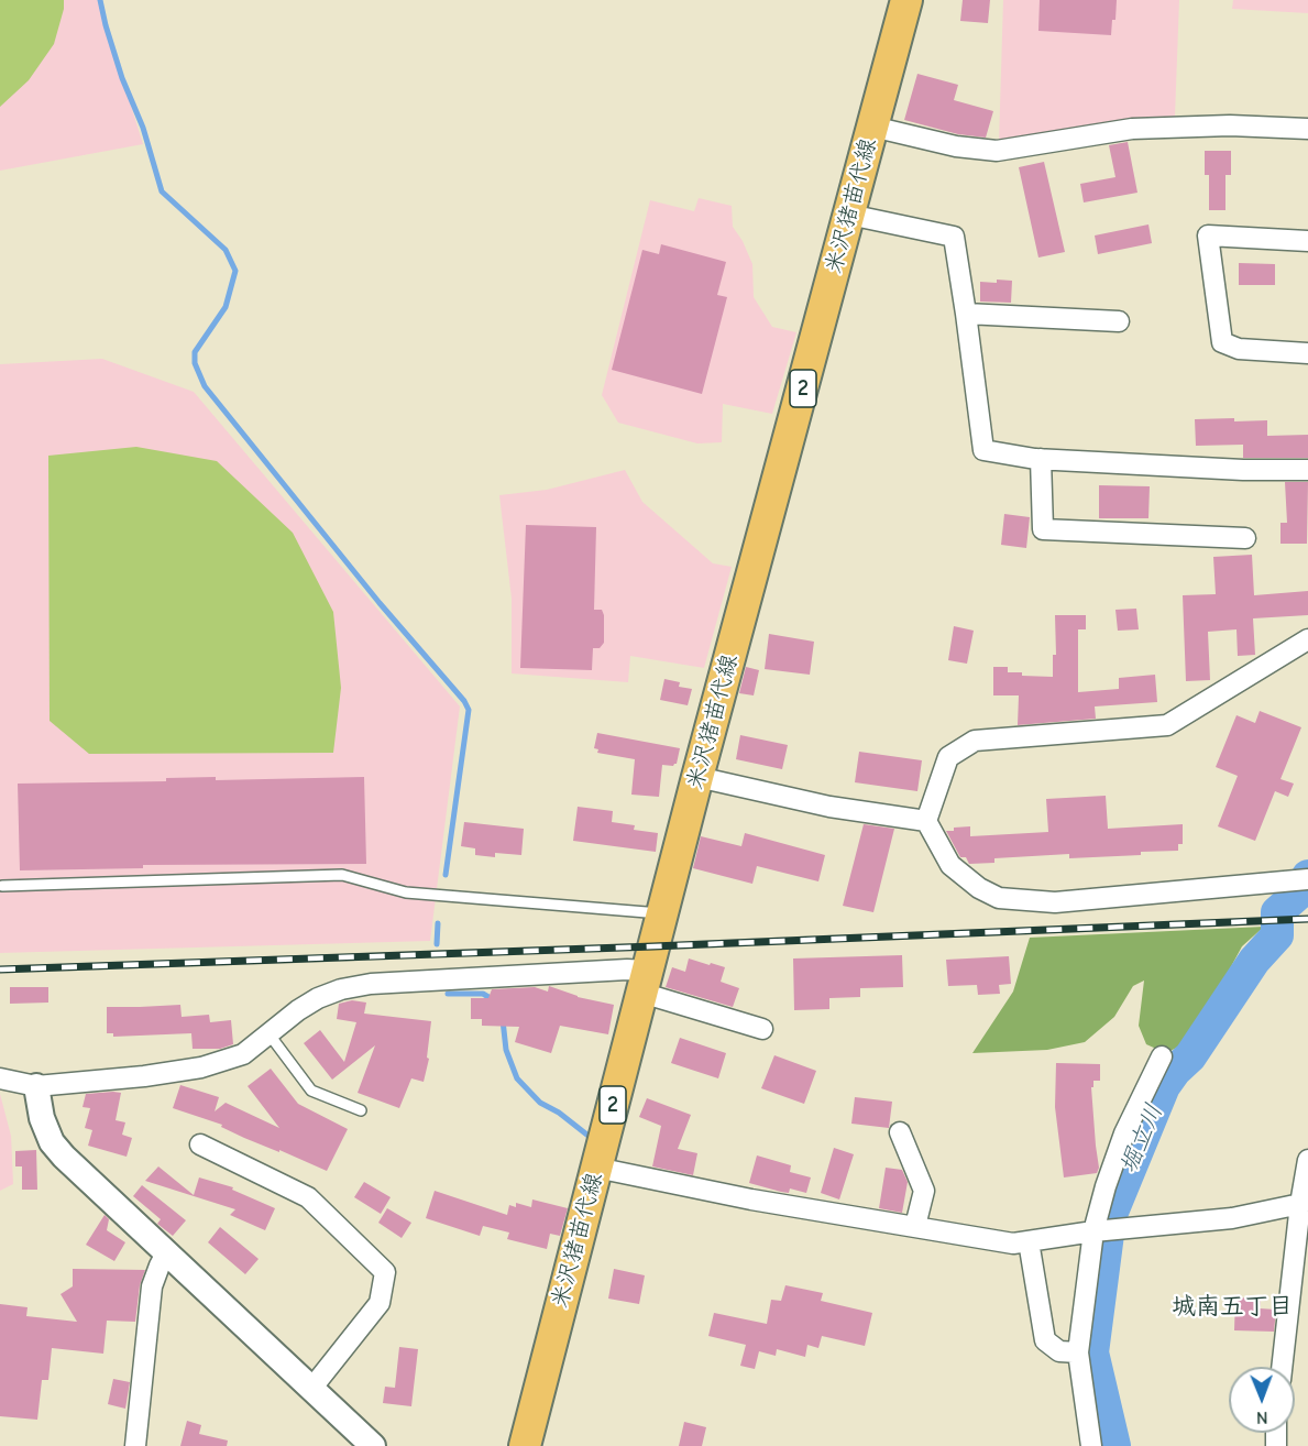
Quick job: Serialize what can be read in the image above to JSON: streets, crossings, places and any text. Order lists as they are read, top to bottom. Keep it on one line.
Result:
{"streets":{"main road":["米沢猪苗代線","2"]},"districts":["城南五丁目"],"water":["堀立川"],"north":"bottom"}
